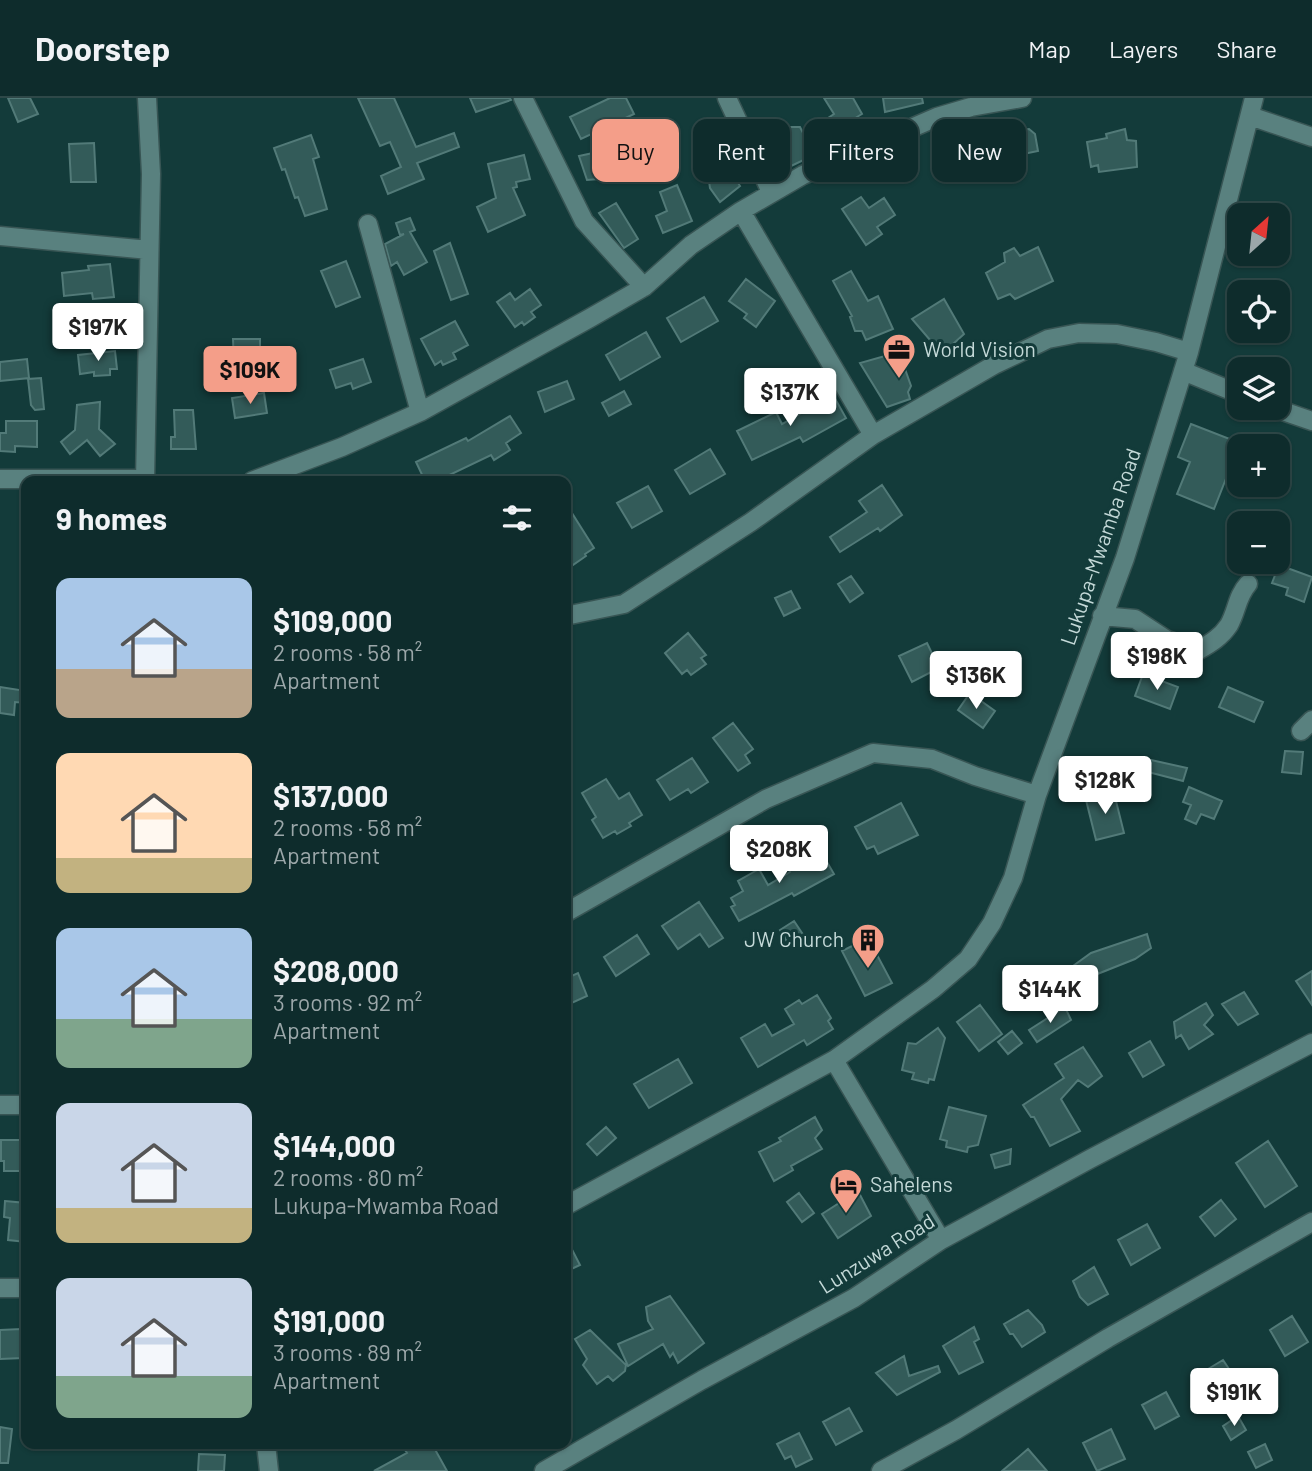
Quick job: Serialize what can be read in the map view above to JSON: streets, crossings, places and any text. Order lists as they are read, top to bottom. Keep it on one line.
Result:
{"streets":{"street":["Lukupa-Mwamba Road","Lunzuwa Road"]},"places":{"office":["World Vision"],"building":["JW Church"],"hotel":["Sahelens"]},"north":"top right","page":{"header":"Doorstep","nav":["Map","Layers","Share"],"chip":["Buy","Rent","Filters","New"],"map_buttons":["+","−"],"price":["$197K","$109K","$137K","$198K","$136K","$128K","$208K","$144K","$191K"],"heading":"9 homes","list":[{"name":"$109,000","note":"2 rooms · 58 m² · Apartment"},{"name":"$137,000","note":"2 rooms · 58 m² · Apartment"},{"name":"$208,000","note":"3 rooms · 92 m² · Apartment"},{"name":"$144,000","note":"2 rooms · 80 m² · Lukupa-Mwamba Road"},{"name":"$191,000","note":"3 rooms · 89 m² · Apartment"}]}}
